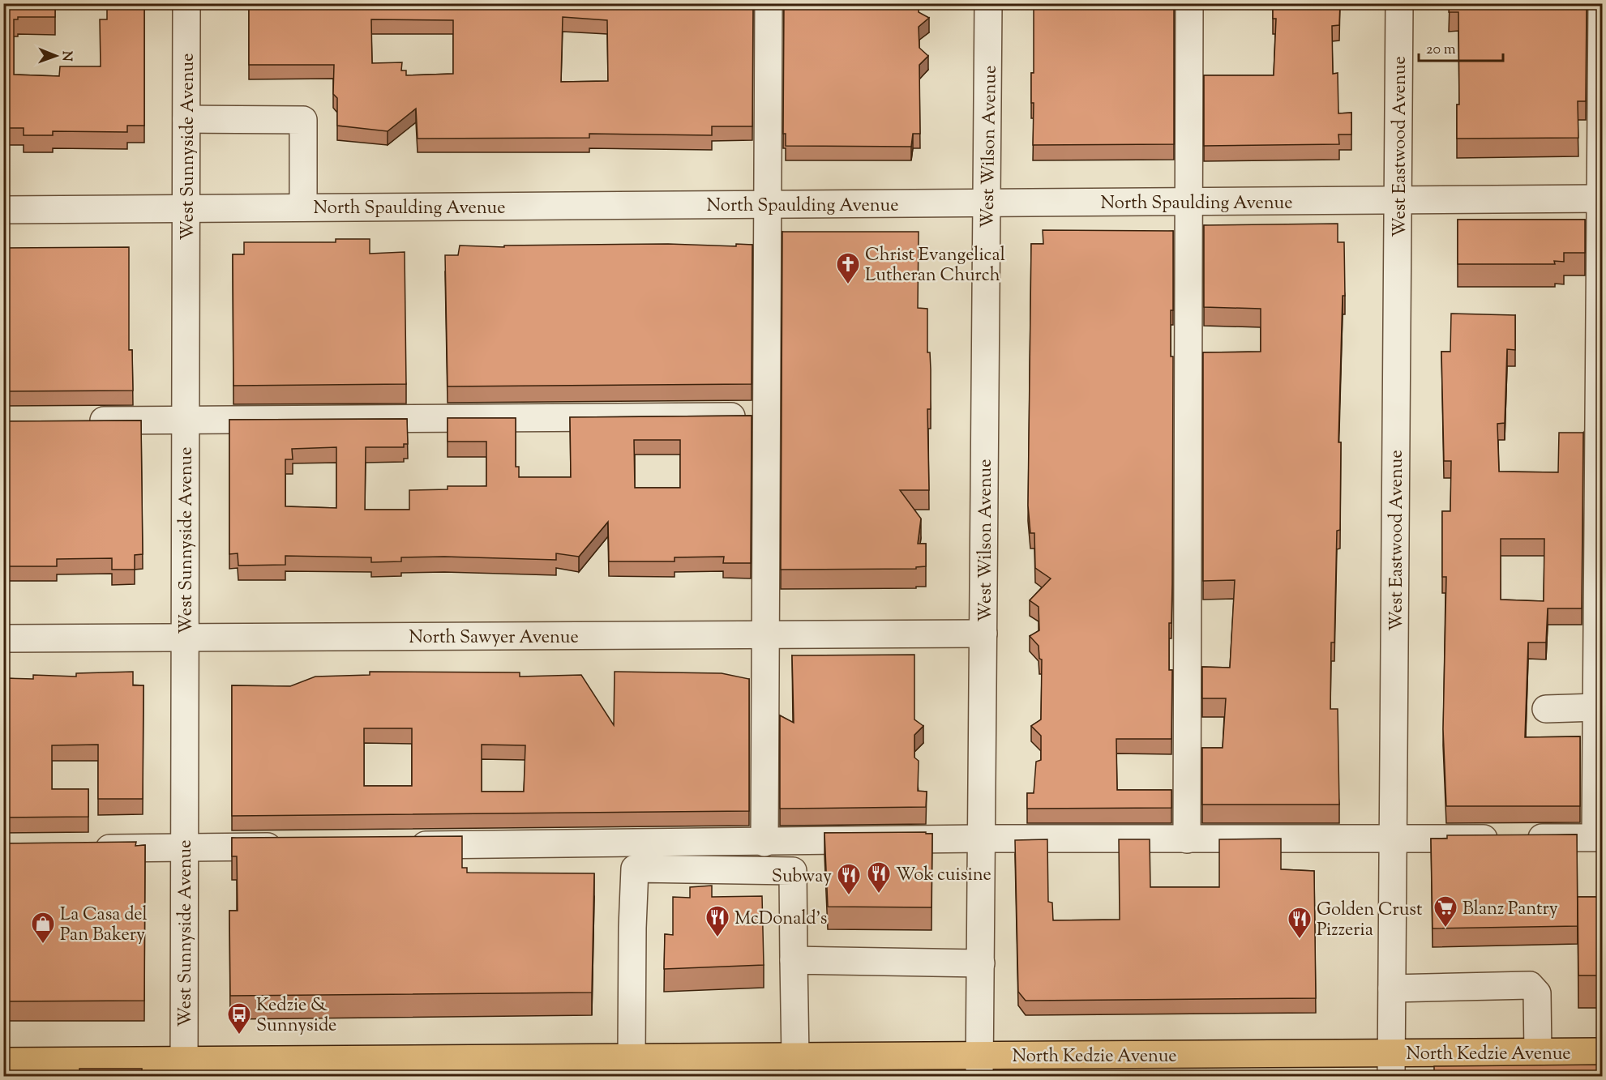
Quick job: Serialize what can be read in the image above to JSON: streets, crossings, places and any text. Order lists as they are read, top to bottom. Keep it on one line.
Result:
{"streets":{"main road":["North Kedzie Avenue"],"street":["West Sunnyside Avenue","West Wilson Avenue","West Eastwood Avenue","North Spaulding Avenue","North Sawyer Avenue"]},"crossings":[["West Sunnyside Avenue","North Spaulding Avenue"],["West Sunnyside Avenue","North Sawyer Avenue"],["West Sunnyside Avenue","North Kedzie Avenue"],["West Wilson Avenue","North Spaulding Avenue"],["West Wilson Avenue","North Sawyer Avenue"],["West Wilson Avenue","North Kedzie Avenue"],["West Eastwood Avenue","North Spaulding Avenue"],["West Eastwood Avenue","North Kedzie Avenue"]],"places":{"church":["Christ Evangelical Lutheran Church"],"restaurant":["Wok cuisine","Subway","McDonald's","Golden Crust Pizzeria"],"supermarket":["Blanz Pantry"],"shop":["La Casa del Pan Bakery"],"bus stop":["Kedzie & Sunnyside"]},"scale_bar":"20 m","north":"right"}
